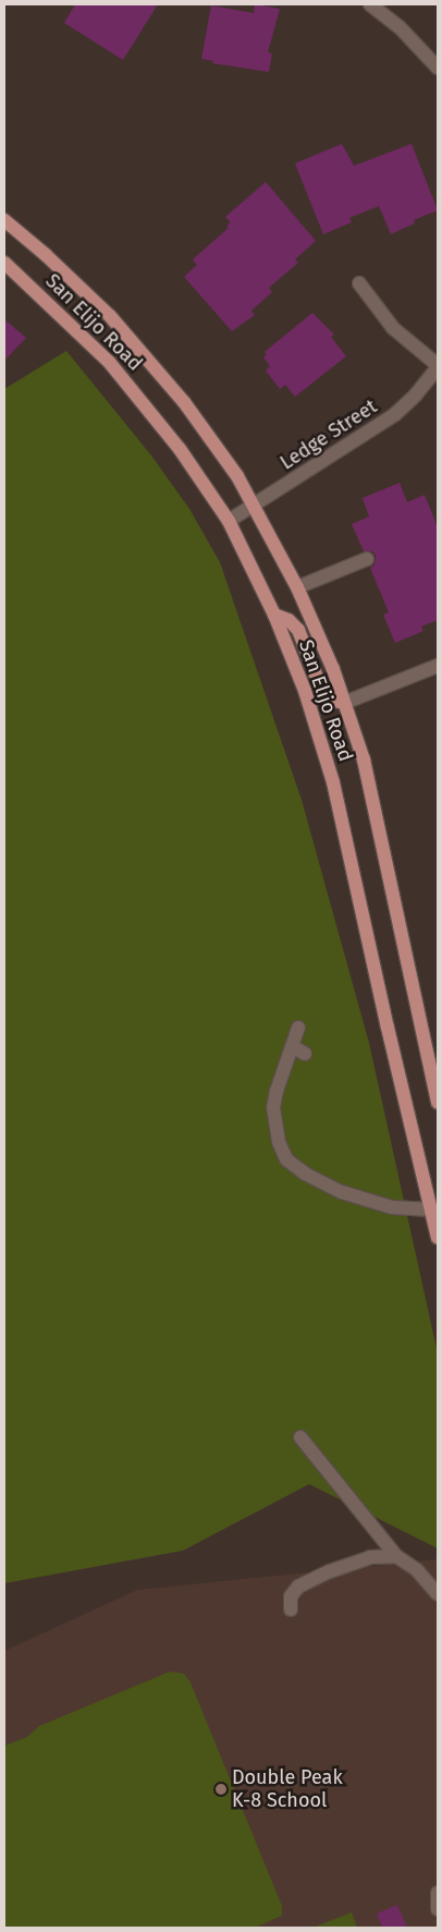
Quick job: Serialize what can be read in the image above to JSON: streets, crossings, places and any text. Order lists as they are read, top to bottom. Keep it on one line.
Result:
{"streets":{"main road":["San Elijo Road"],"street":["Ledge Street"]},"crossings":[["San Elijo Road","Ledge Street"]],"places":["Double Peak K-8 School"]}
